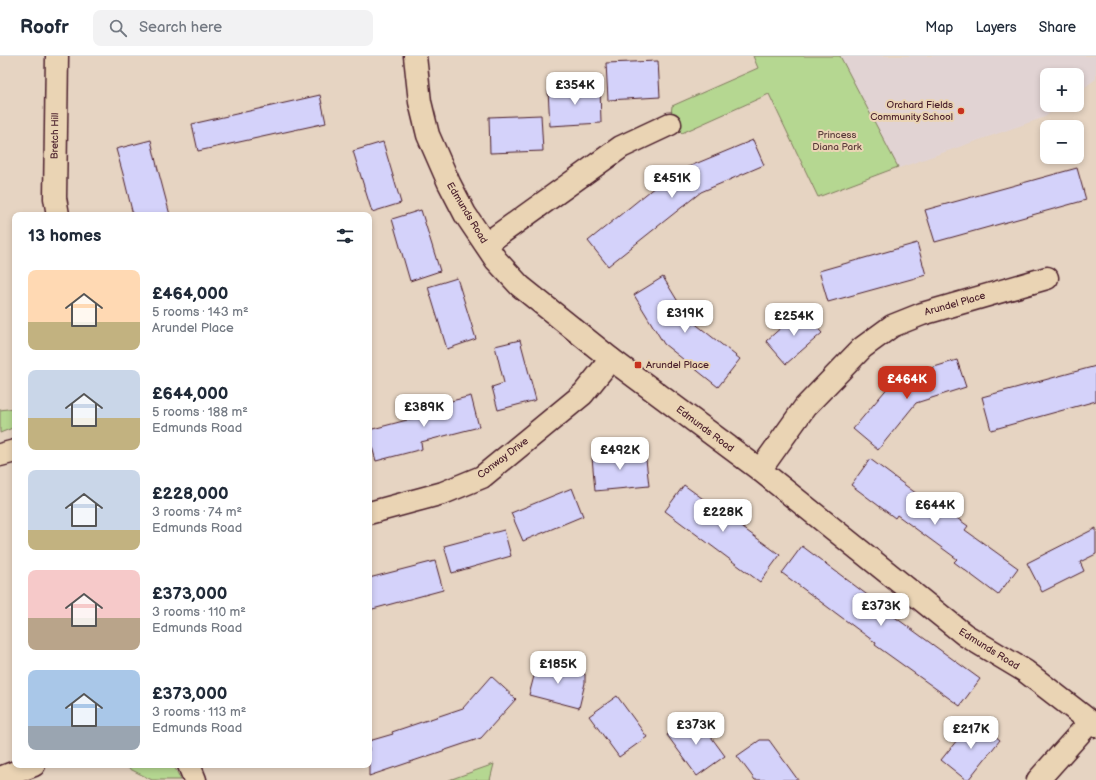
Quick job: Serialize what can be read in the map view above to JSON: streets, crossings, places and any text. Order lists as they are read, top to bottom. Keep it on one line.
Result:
{"streets":{"street":["Bretch Hill","Edmunds Road","Arundel Place","Conway Drive"]},"crossings":[["Edmunds Road","Arundel Place"],["Edmunds Road","Conway Drive"]],"parks":["Princess Diana Park"],"places":{"other":["Orchard Fields Community School"],"transit":["Arundel Place"]},"page":{"header":"Roofr","search":"Search here","nav":["Map","Layers","Share"],"map_buttons":["+","−"],"price":["£354K","£451K","£319K","£254K","£464K","£389K","£492K","£644K","£228K","£373K","£185K","£373K","£217K"],"heading":"13 homes","list":[{"name":"£464,000","note":"5 rooms · 143 m² · Arundel Place"},{"name":"£644,000","note":"5 rooms · 188 m² · Edmunds Road"},{"name":"£228,000","note":"3 rooms · 74 m² · Edmunds Road"},{"name":"£373,000","note":"3 rooms · 110 m² · Edmunds Road"},{"name":"£373,000","note":"3 rooms · 113 m² · Edmunds Road"}]}}
